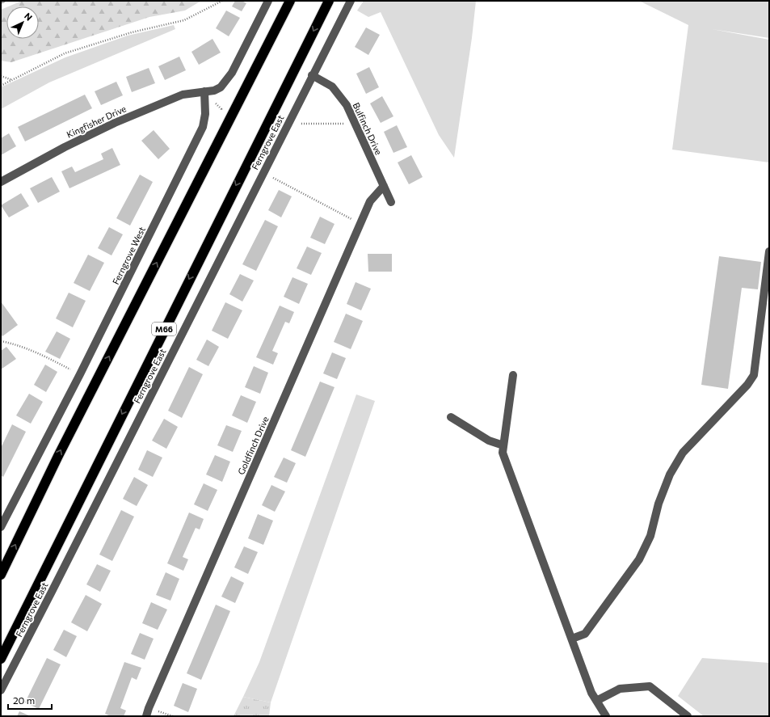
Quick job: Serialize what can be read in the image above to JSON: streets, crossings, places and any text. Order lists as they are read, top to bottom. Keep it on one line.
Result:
{"streets":{"highway":["M66"],"street":["Kingfisher Drive","Bulfinch Drive","Ferngrove East","Ferngrove West","Goldfinch Drive"]},"crossings":[["Kingfisher Drive","Ferngrove West"],["Bulfinch Drive","Ferngrove East"],["Bulfinch Drive","Goldfinch Drive"]],"scale_bar":"20 m","north":"top right"}
